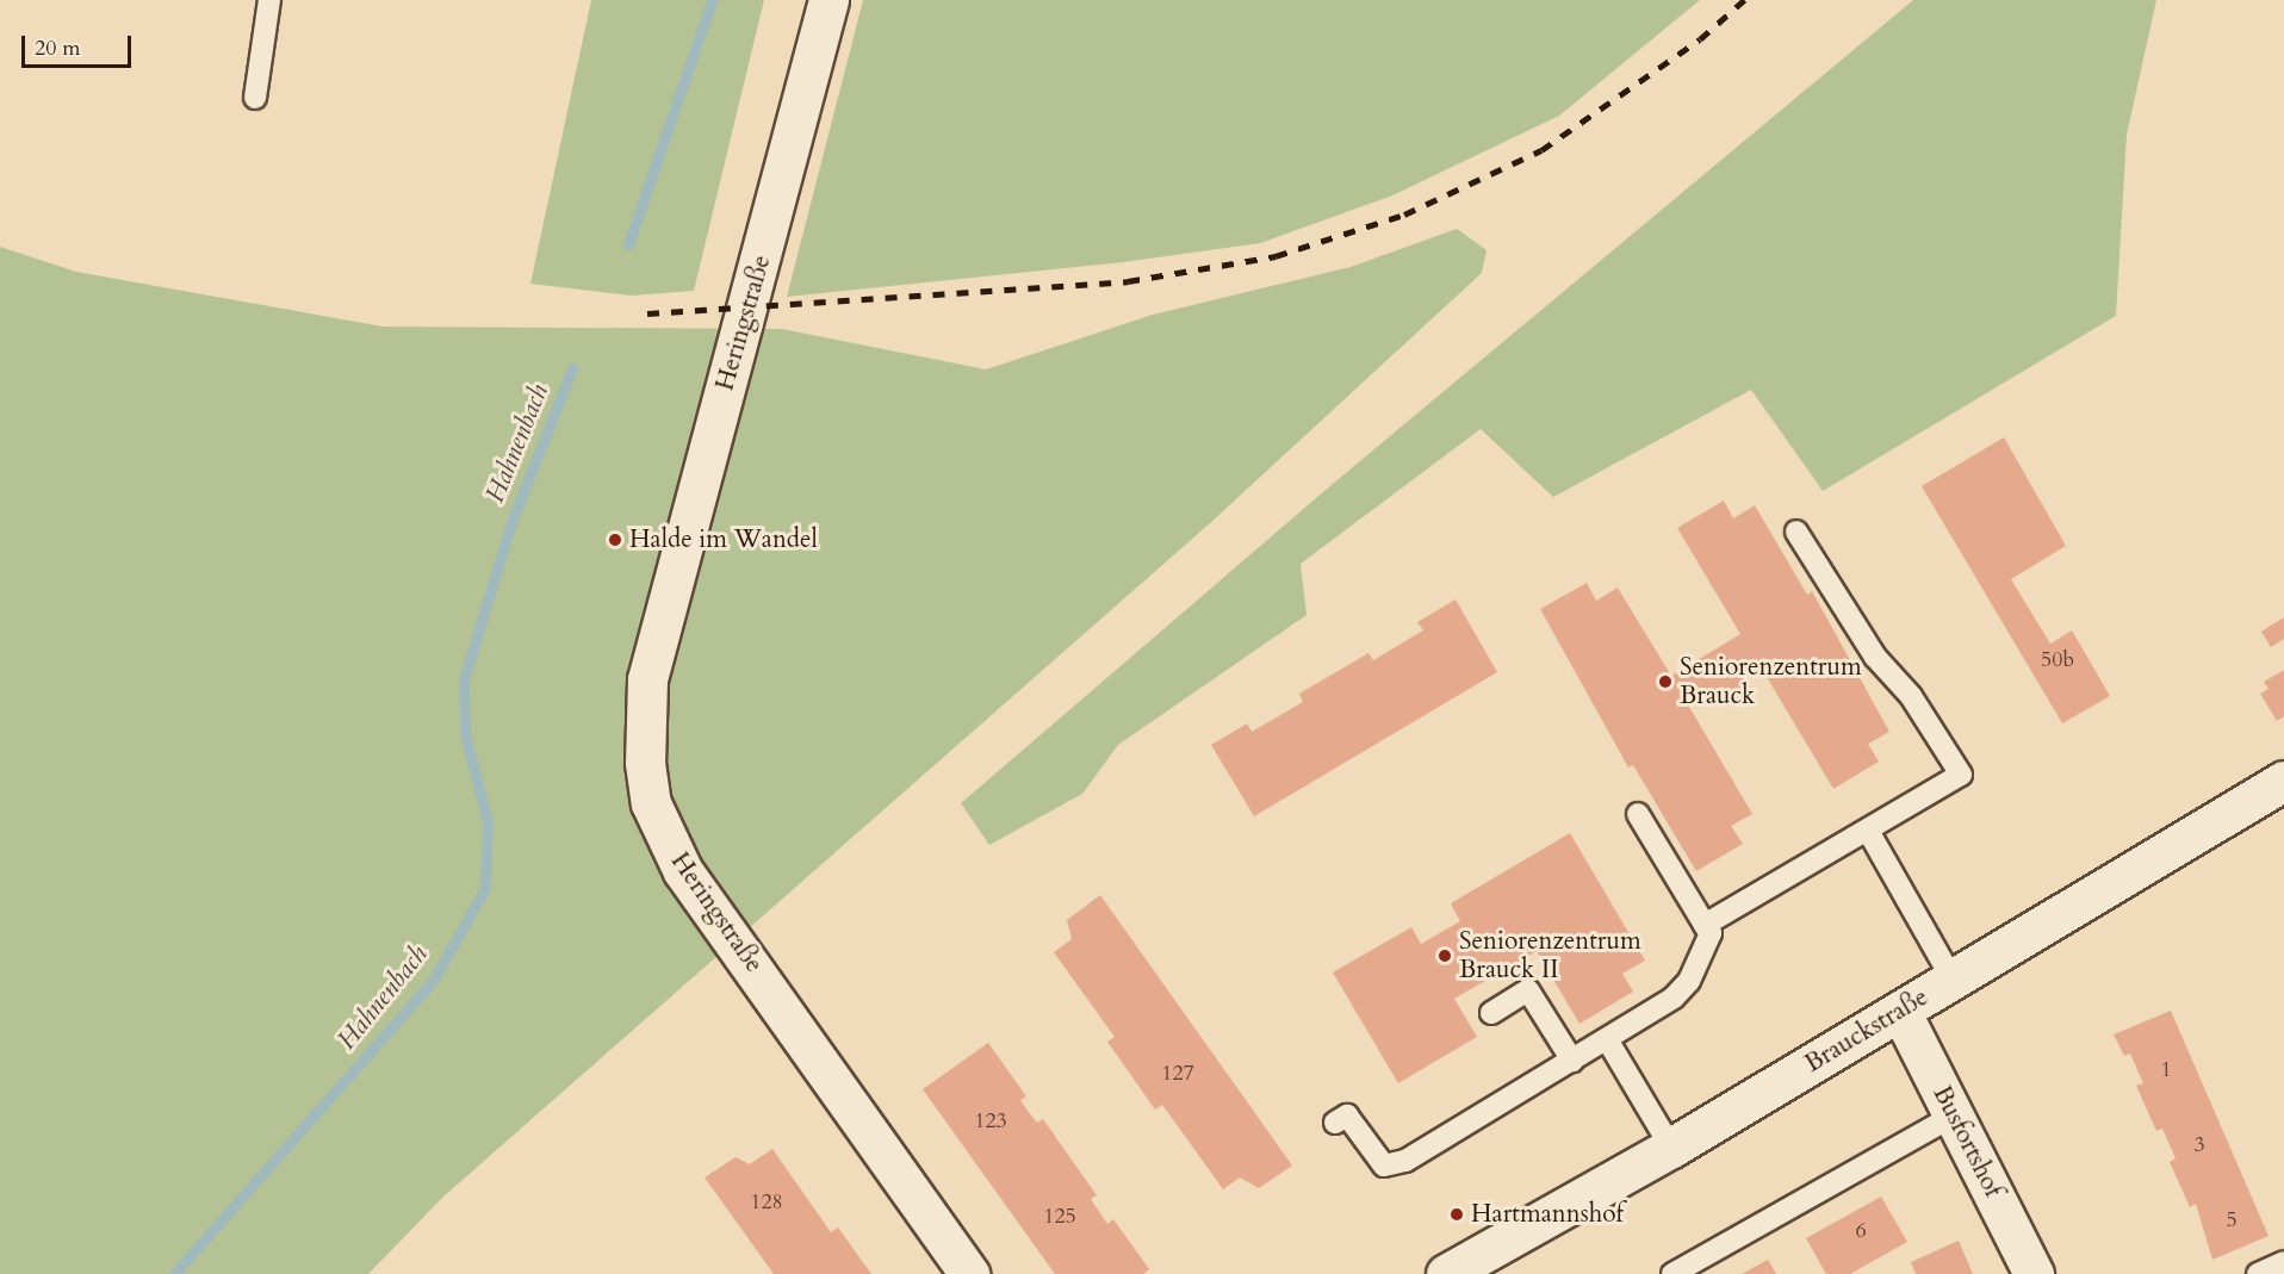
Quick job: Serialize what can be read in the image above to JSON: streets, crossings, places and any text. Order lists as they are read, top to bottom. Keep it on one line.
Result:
{"streets":{"street":["Heringstraße","Brauckstraße","Busfortshof"]},"crossings":[["Brauckstraße","Busfortshof"]],"water":["Hahnenbach"],"places":["Halde im Wandel","Seniorenzentrum Brauck","Seniorenzentrum Brauck II","Hartmannshof"],"house_numbers":["50b","1","127","123","3","128","125","5","6"],"scale_bar":"20 m"}
